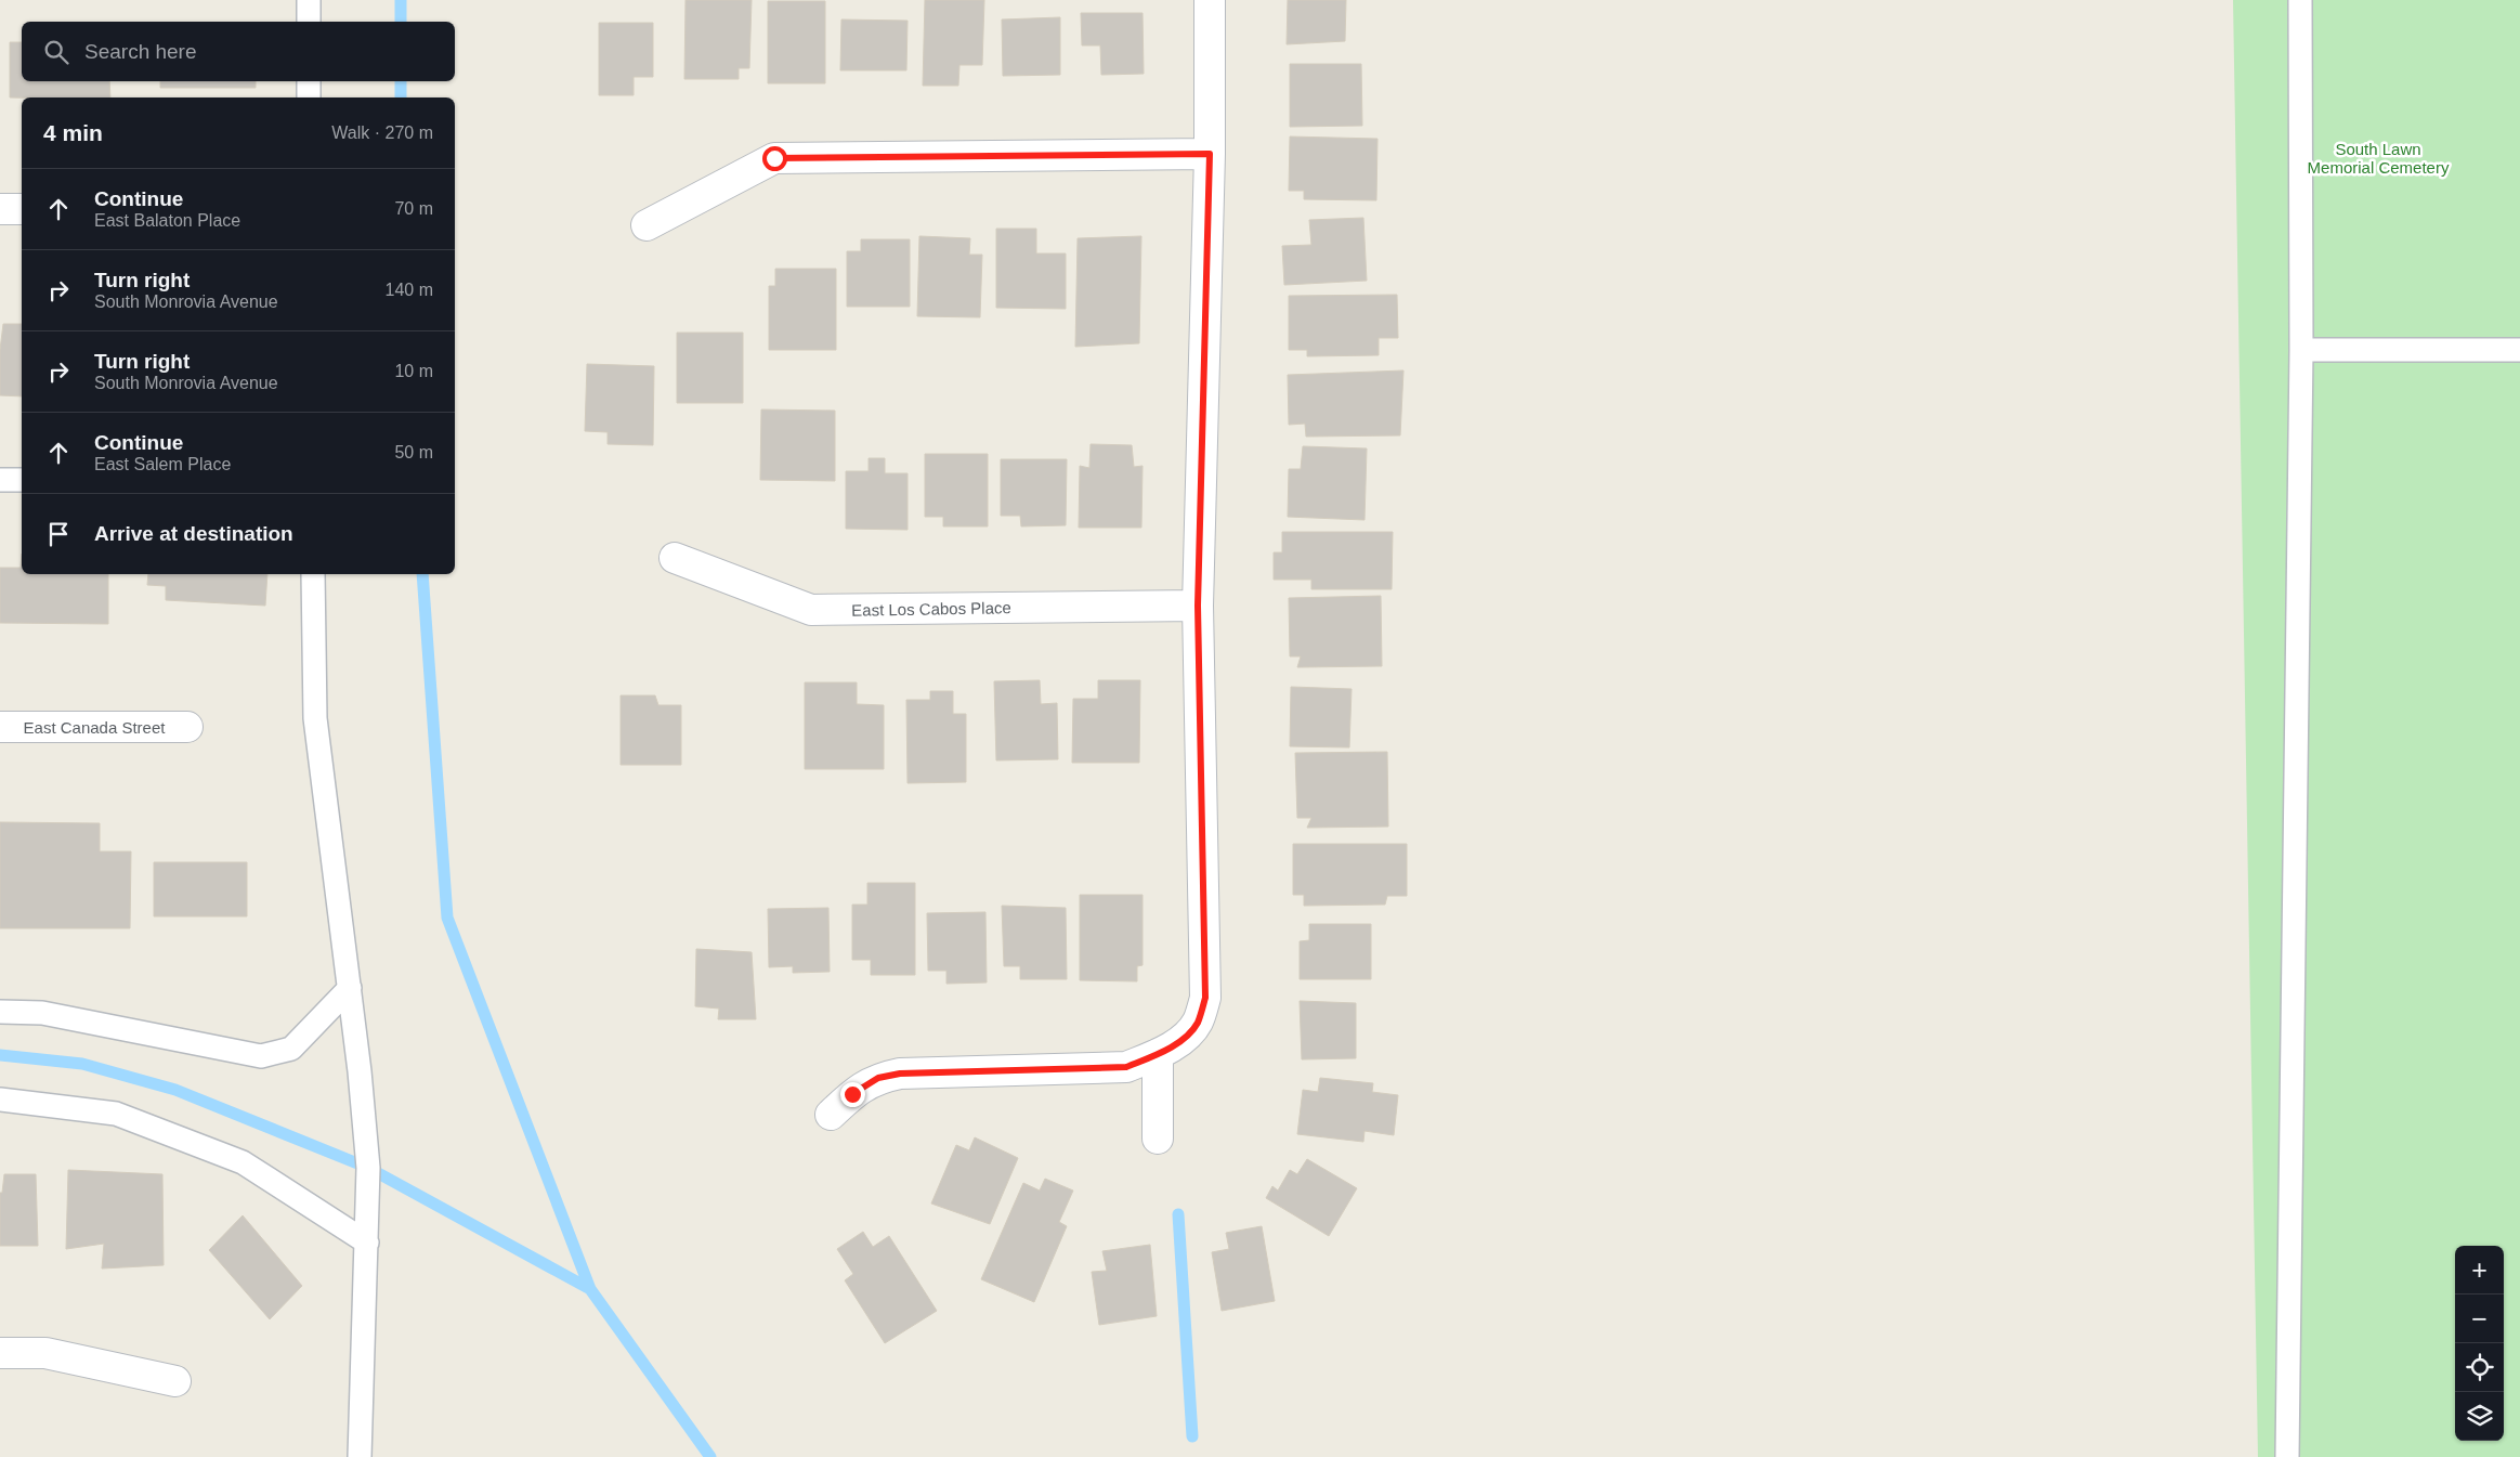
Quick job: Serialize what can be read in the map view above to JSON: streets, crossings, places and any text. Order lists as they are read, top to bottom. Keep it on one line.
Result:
{"streets":{"street":["East Los Cabos Place","East Canada Street"]},"parks":["South Lawn Memorial Cemetery"],"page":{"search":"Search here","heading":["4 min","Walk · 270 m"],"list":[["Continue","East Balaton Place","70 m"],["Turn right","South Monrovia Avenue","140 m"],["Turn right","South Monrovia Avenue","10 m"],["Continue","East Salem Place","50 m"],"Arrive at destination"],"map_buttons":["+","−"]}}
